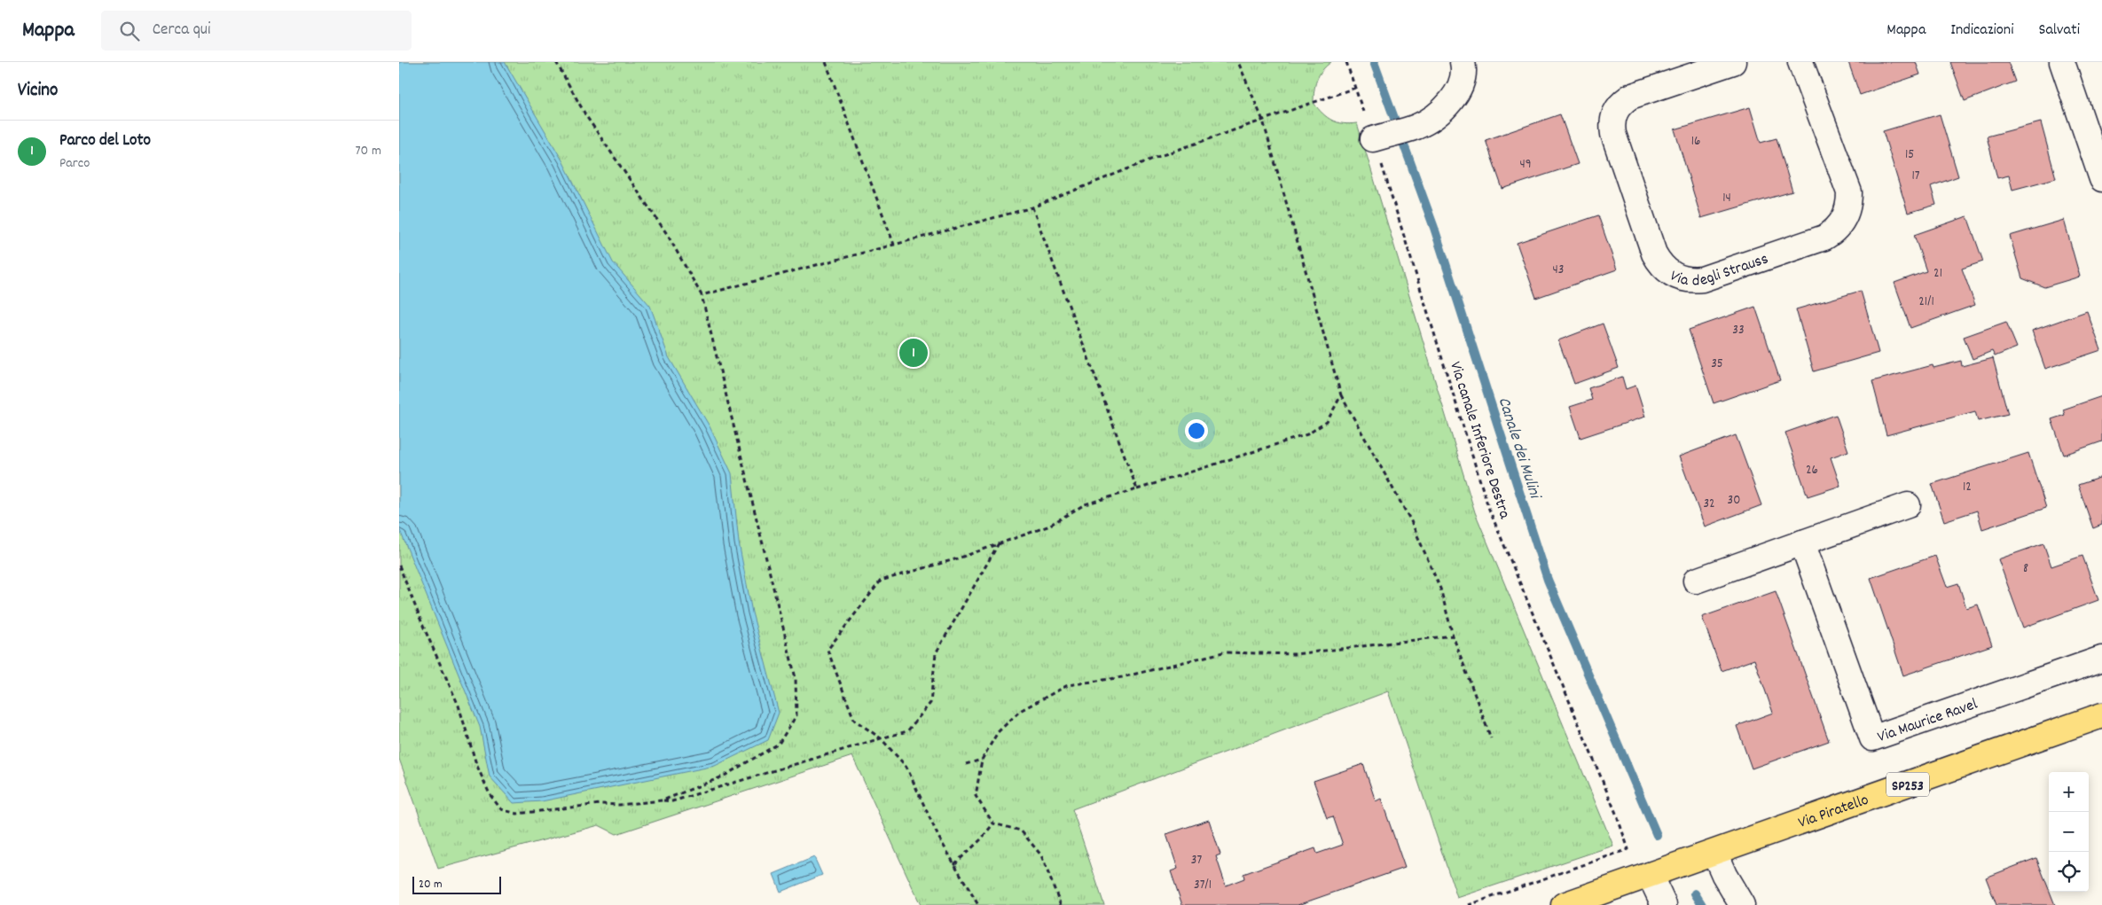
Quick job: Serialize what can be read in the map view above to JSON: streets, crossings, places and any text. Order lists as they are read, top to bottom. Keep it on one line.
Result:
{"streets":{"main road":["SP253","Via Piratello"],"street":["Via degli Strauss","Via Maurice Ravel"],"path":["Via canale Inferiore Destra"]},"water":["Canale dei Mulini"],"house_numbers":["16","15","49","17","14","43","21","21/1","33","35","26","12","30","32","8","37","37/1"],"scale_bar":"20 m","page":{"header":"Mappa","search":"Cerca qui","nav":["Mappa","Indicazioni","Salvati"],"heading":"Vicino","list":[{"mark":"1","name":"Parco del Loto","note":"Parco","value":"70 m"}],"pins":"1","map_buttons":["+","−"],"scale":"20 m"}}
